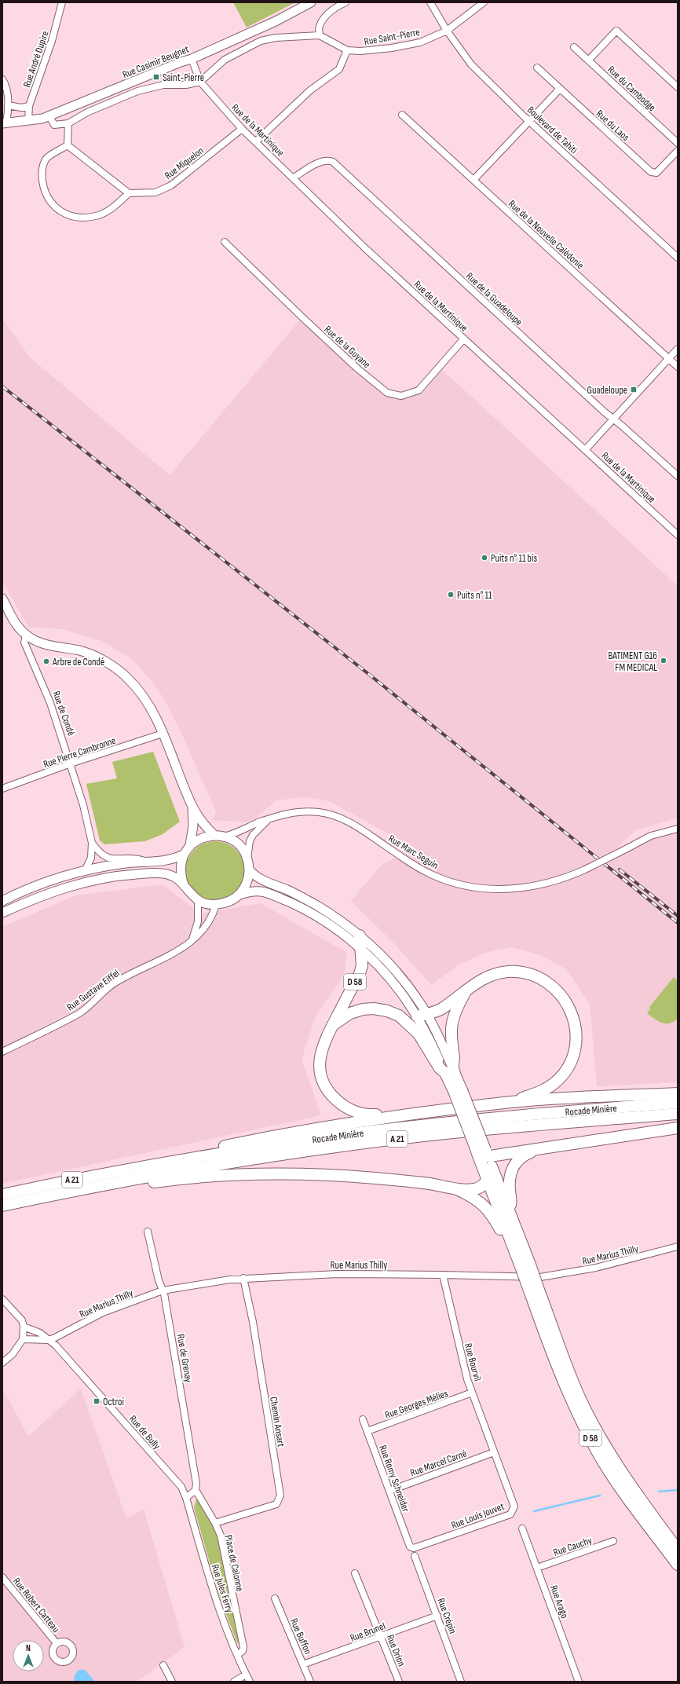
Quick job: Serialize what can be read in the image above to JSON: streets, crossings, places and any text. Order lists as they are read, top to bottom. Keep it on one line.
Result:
{"streets":{"highway":["D 58","Rocade Minière","A 21"],"main road":["Rue Casimir Beugnet"],"street":["Rue Saint-Pierre","Rue André Dupire","Rue du Cambodge","Rue du Laos","Rue de la Martinique","Boulevard de Tahiti","Rue Miquelon","Rue de la Nouvelle Calédonie","Rue de la Guadeloupe","Rue de la Guyane","Rue de Condé","Rue Pierre Cambronne","Rue Marc Seguin","Rue Gustave Eiffel","Rue Marius Thilly","Rue de Grenay","Rue Bourvil","Rue Georges Mélies","Chemin Ansart","Rue de Bully","Rue Marcel Carné","Rue Romy Schneider","Rue Louis Jouvet","Rue Cauchy","Place de Calonne","Rue Jules Ferry","Rue Arago","Rue Robert Catteau","Rue Crépin","Rue Brunel","Rue Buffon","Rue Drion"]},"crossings":[["Rue Saint-Pierre","Boulevard de Tahiti"],["Rue André Dupire","Rue Casimir Beugnet"],["Rue Casimir Beugnet","Rue de la Martinique"],["Rue de la Martinique","Rue Miquelon"],["Rue de la Martinique","Rue de la Guadeloupe"],["Rue de la Martinique","Rue de la Guyane"],["Rue de Condé","Rue Pierre Cambronne"],["Rue Marc Seguin","D 58"],["Rue Marc Seguin","Rue Gustave Eiffel"],["D 58","Rue Gustave Eiffel"],["Rue Marius Thilly","Rue de Grenay"],["Rue Marius Thilly","Rue Bourvil"],["Rue Marius Thilly","Chemin Ansart"],["Rue Marius Thilly","Rue de Bully"],["Rue de Grenay","Place de Calonne"],["Rue Bourvil","Rue Georges Mélies"],["Rue Bourvil","Rue Marcel Carné"],["Rue Bourvil","Rue Louis Jouvet"],["Rue Georges Mélies","Rue Romy Schneider"],["Chemin Ansart","Place de Calonne"],["Rue de Bully","Rue Jules Ferry"],["Rue Marcel Carné","Rue Romy Schneider"],["Rue Marcel Carné","Rue Louis Jouvet"],["Rue Romy Schneider","Rue Louis Jouvet"],["Rue Cauchy","Rue Arago"],["Place de Calonne","Rue Jules Ferry"],["Rue Crépin","Rue Brunel"],["Rue Brunel","Rue Buffon"],["Rue Brunel","Rue Drion"]],"places":{"transit":["Saint-Pierre","Guadeloupe","Octroi"],"other":["Puits n° 11 bis","Puits n° 11","BATIMENT G16 FM MEDICAL","Arbre de Condé"]},"north":"top"}
